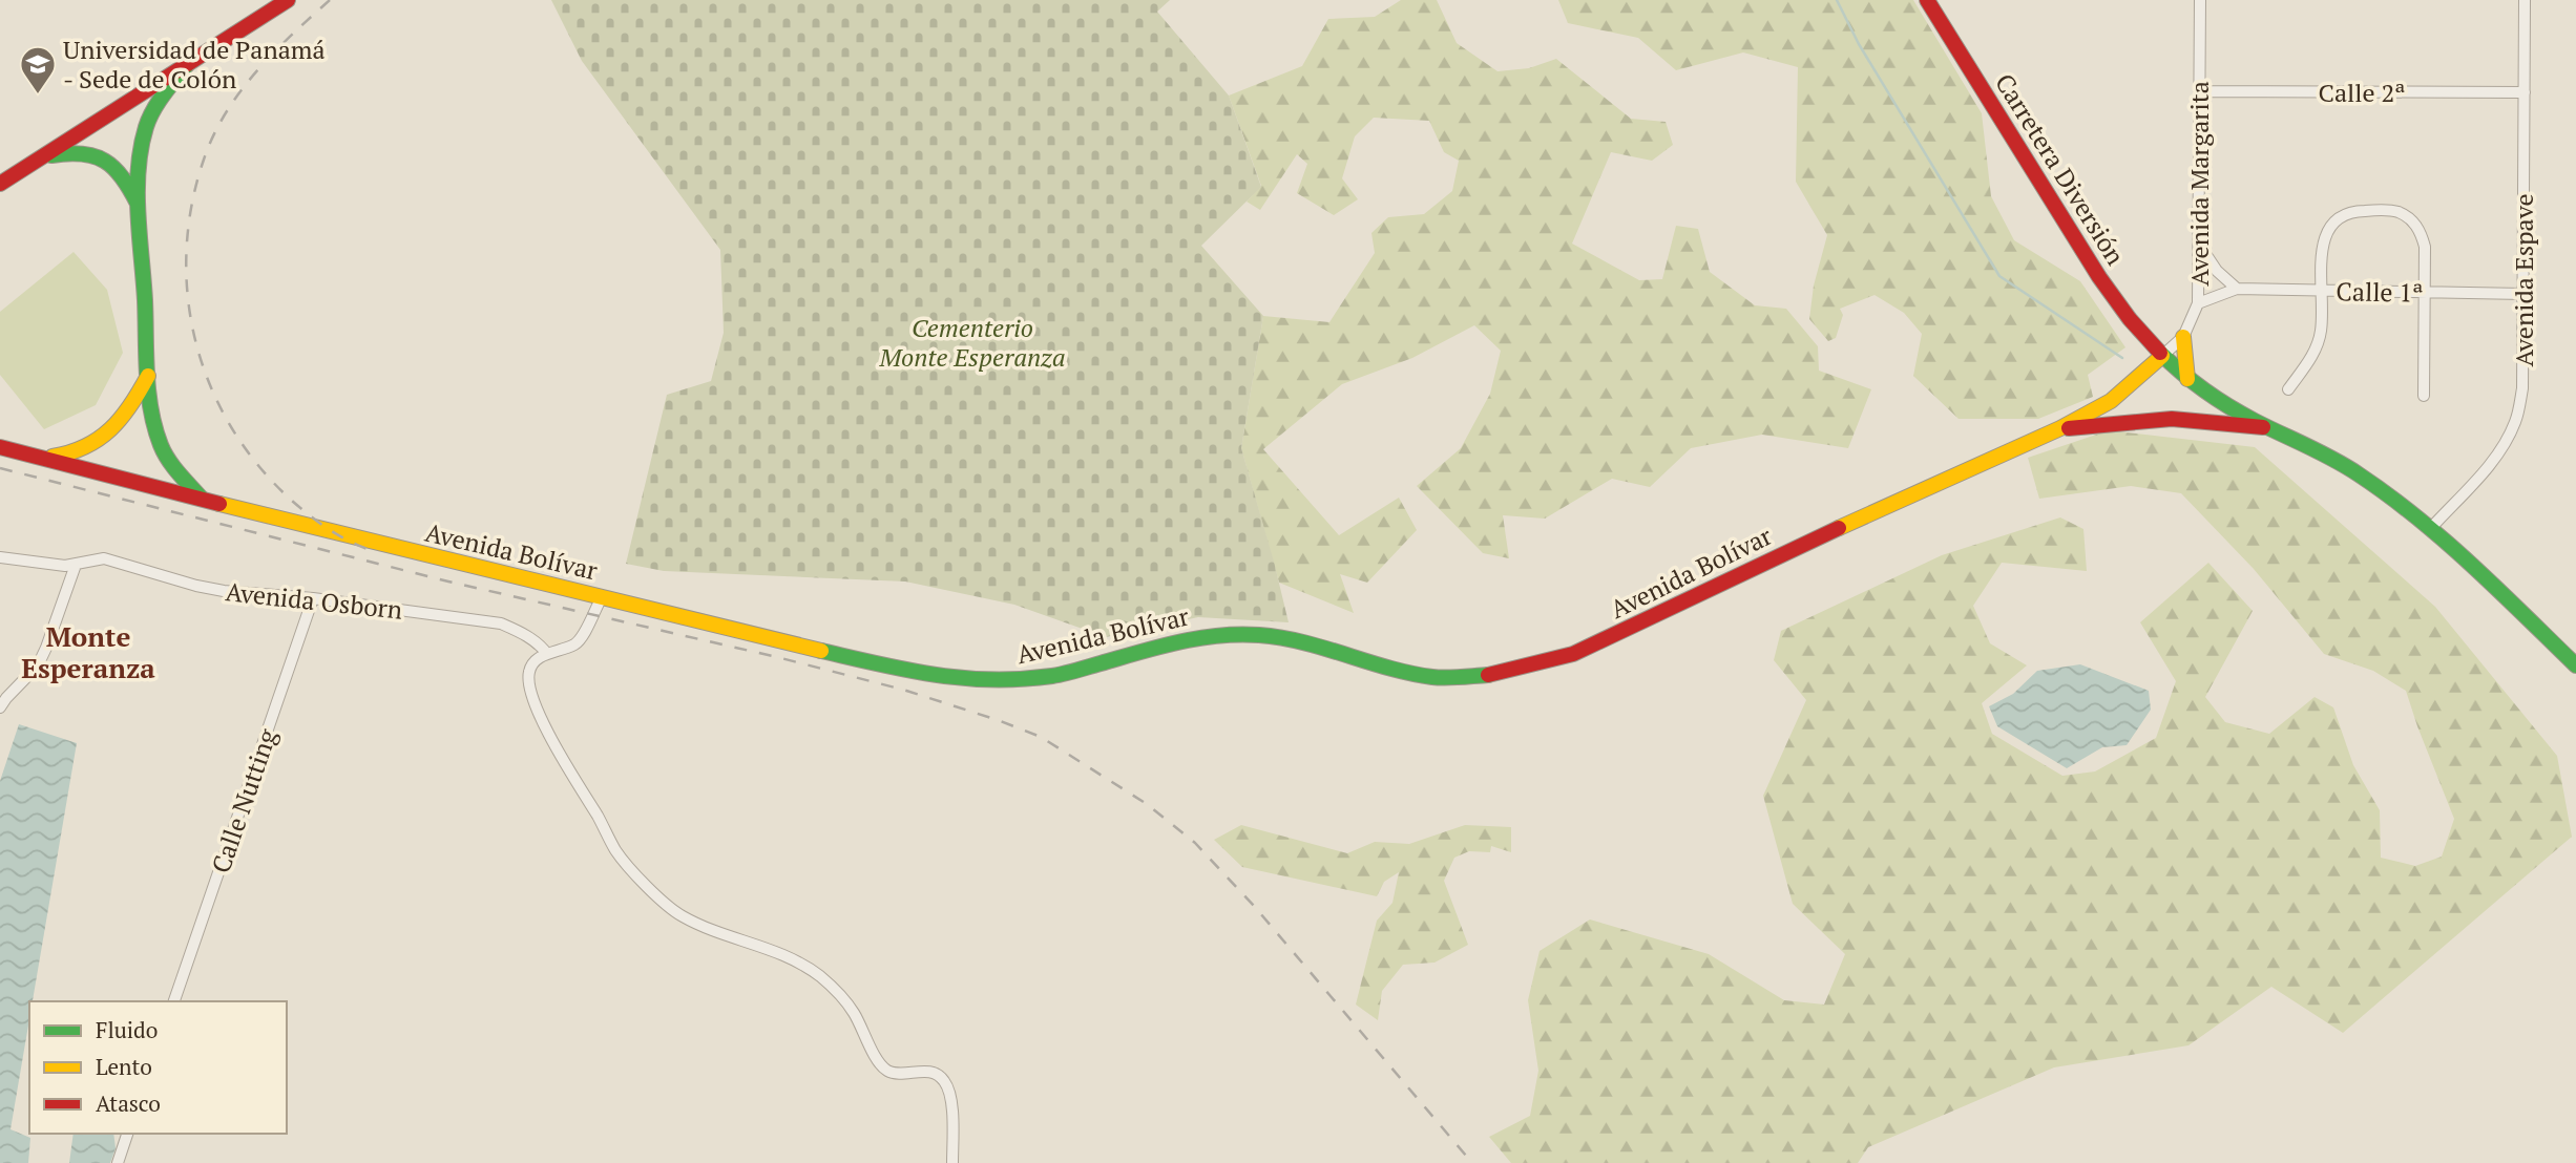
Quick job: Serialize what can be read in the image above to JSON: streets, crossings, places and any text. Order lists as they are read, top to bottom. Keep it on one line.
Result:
{"streets":{"main road":["Carretera Diversión","Avenida Bolívar"],"street":["Calle 2ª","Avenida Margarita","Avenida Espave","Calle 1ª","Avenida Osborn","Calle Nutting"]},"crossings":[["Calle 2ª","Avenida Margarita"],["Calle 2ª","Avenida Espave"],["Carretera Diversión","Avenida Margarita"],["Carretera Diversión","Avenida Bolívar"],["Avenida Margarita","Avenida Bolívar"],["Avenida Espave","Calle 1ª"],["Avenida Osborn","Calle Nutting"]],"districts":["Monte Esperanza"],"parks":["Cementerio Monte Esperanza"],"places":{"school or university":["Universidad de Panamá - Sede de Colón"]},"legend":["Fluido","Lento","Atasco"]}
